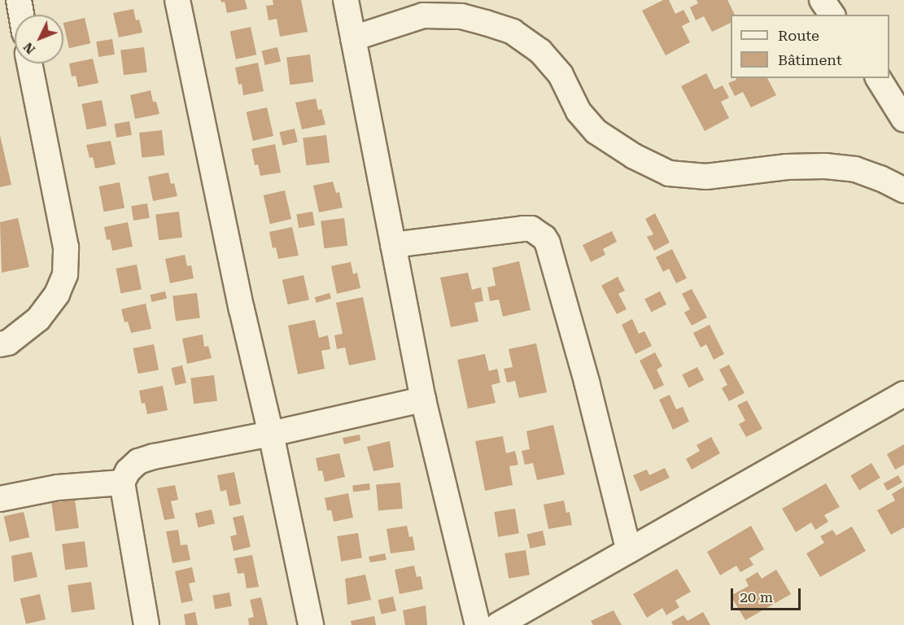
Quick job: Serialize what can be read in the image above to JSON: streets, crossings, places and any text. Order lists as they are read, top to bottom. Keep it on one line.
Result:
{"legend":["Route","Bâtiment"],"scale_bar":"20 m","north":"bottom left"}
